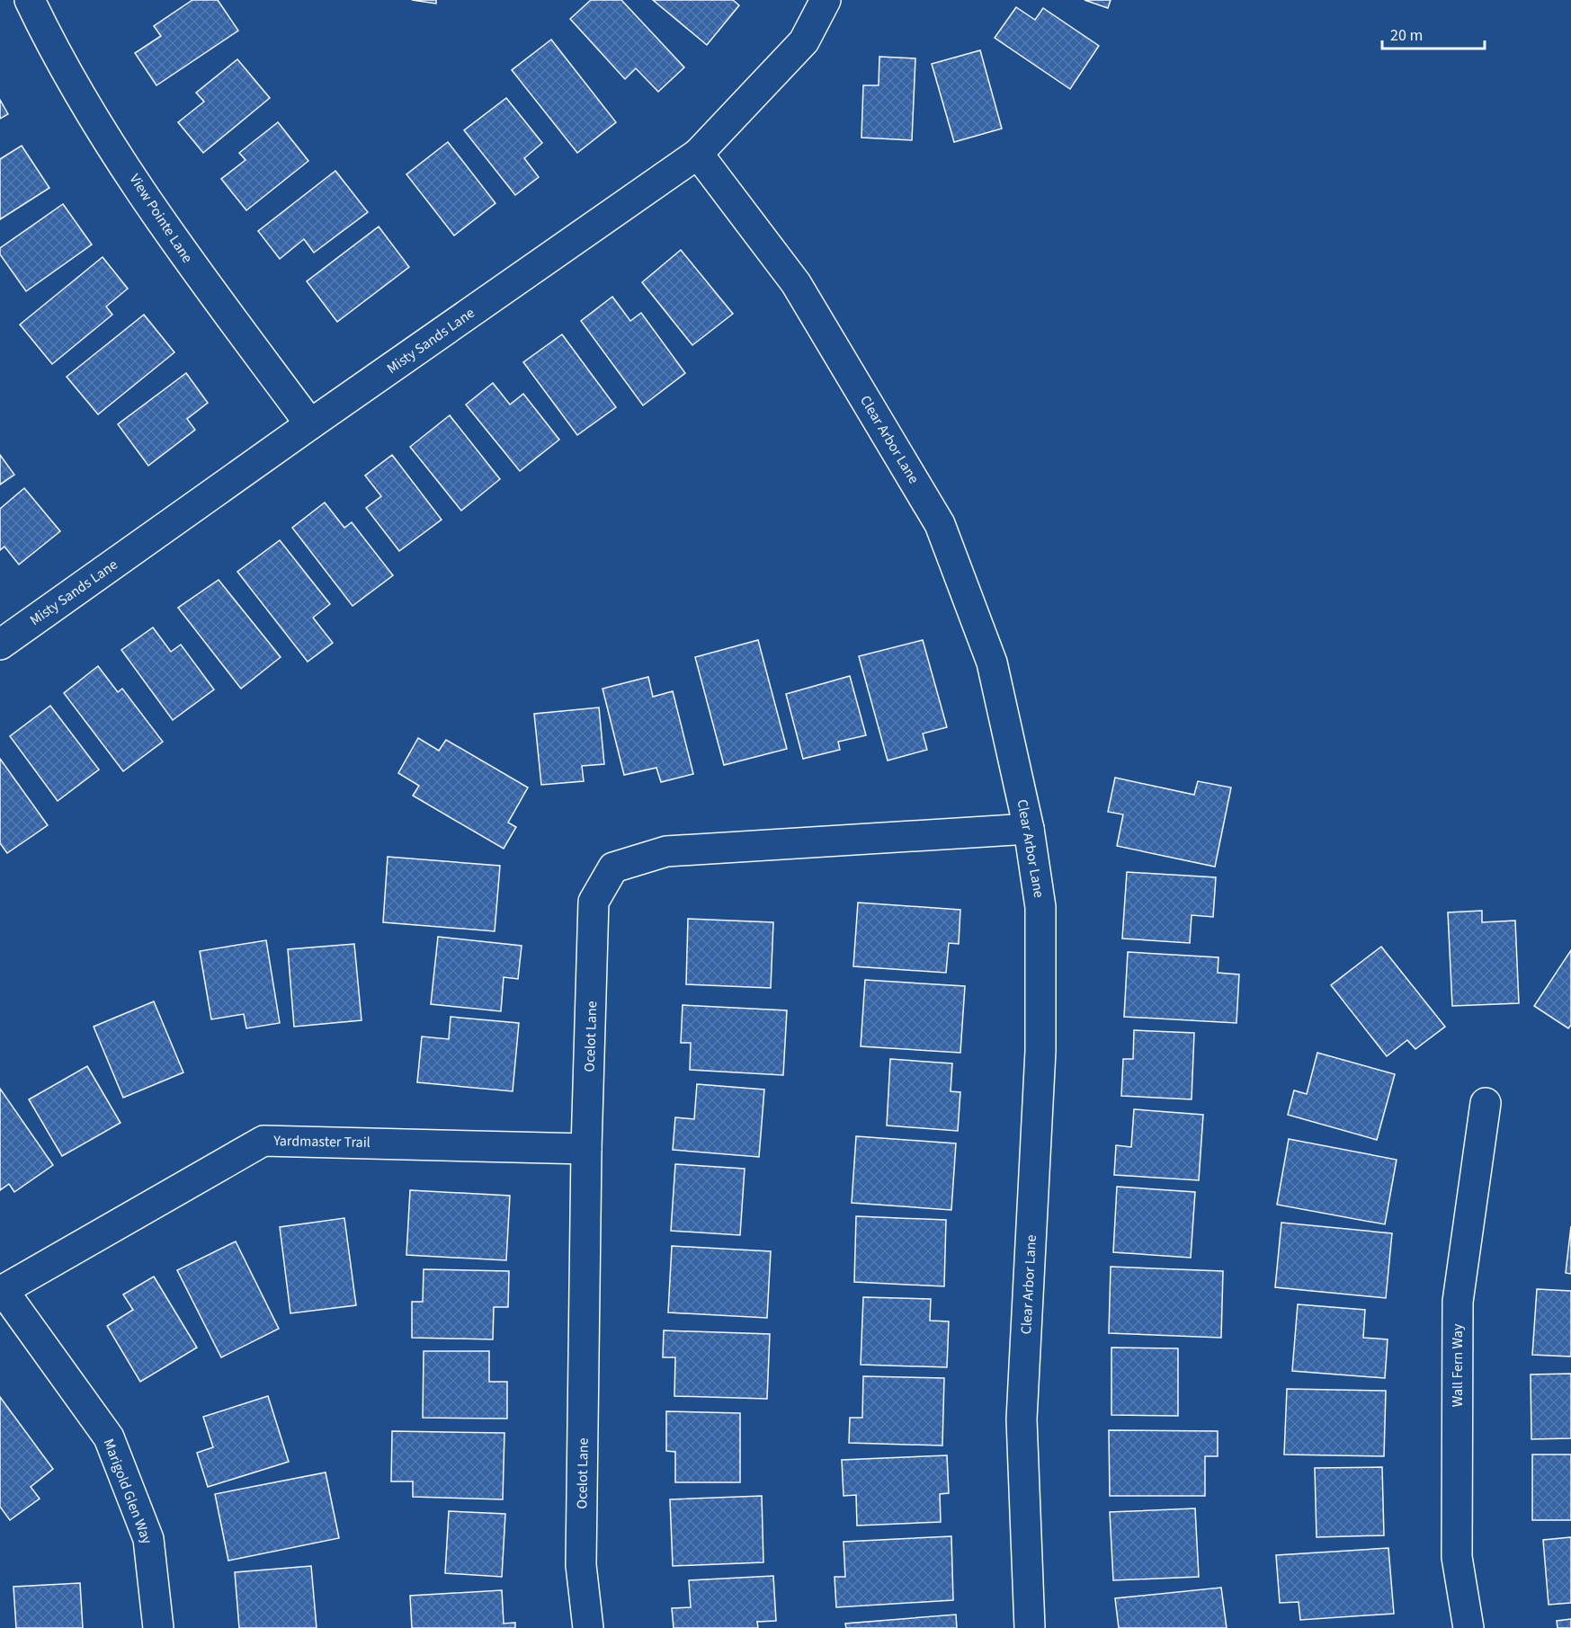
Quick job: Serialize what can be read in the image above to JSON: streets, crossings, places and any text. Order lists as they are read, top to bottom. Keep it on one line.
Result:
{"streets":{"street":["View Pointe Lane","Misty Sands Lane","Clear Arbor Lane","Ocelot Lane","Yardmaster Trail","Wall Fern Way","Marigold Glen Way"]},"crossings":[["View Pointe Lane","Misty Sands Lane"],["Misty Sands Lane","Clear Arbor Lane"],["Clear Arbor Lane","Ocelot Lane"],["Ocelot Lane","Yardmaster Trail"],["Yardmaster Trail","Marigold Glen Way"]],"scale_bar":"20 m"}
